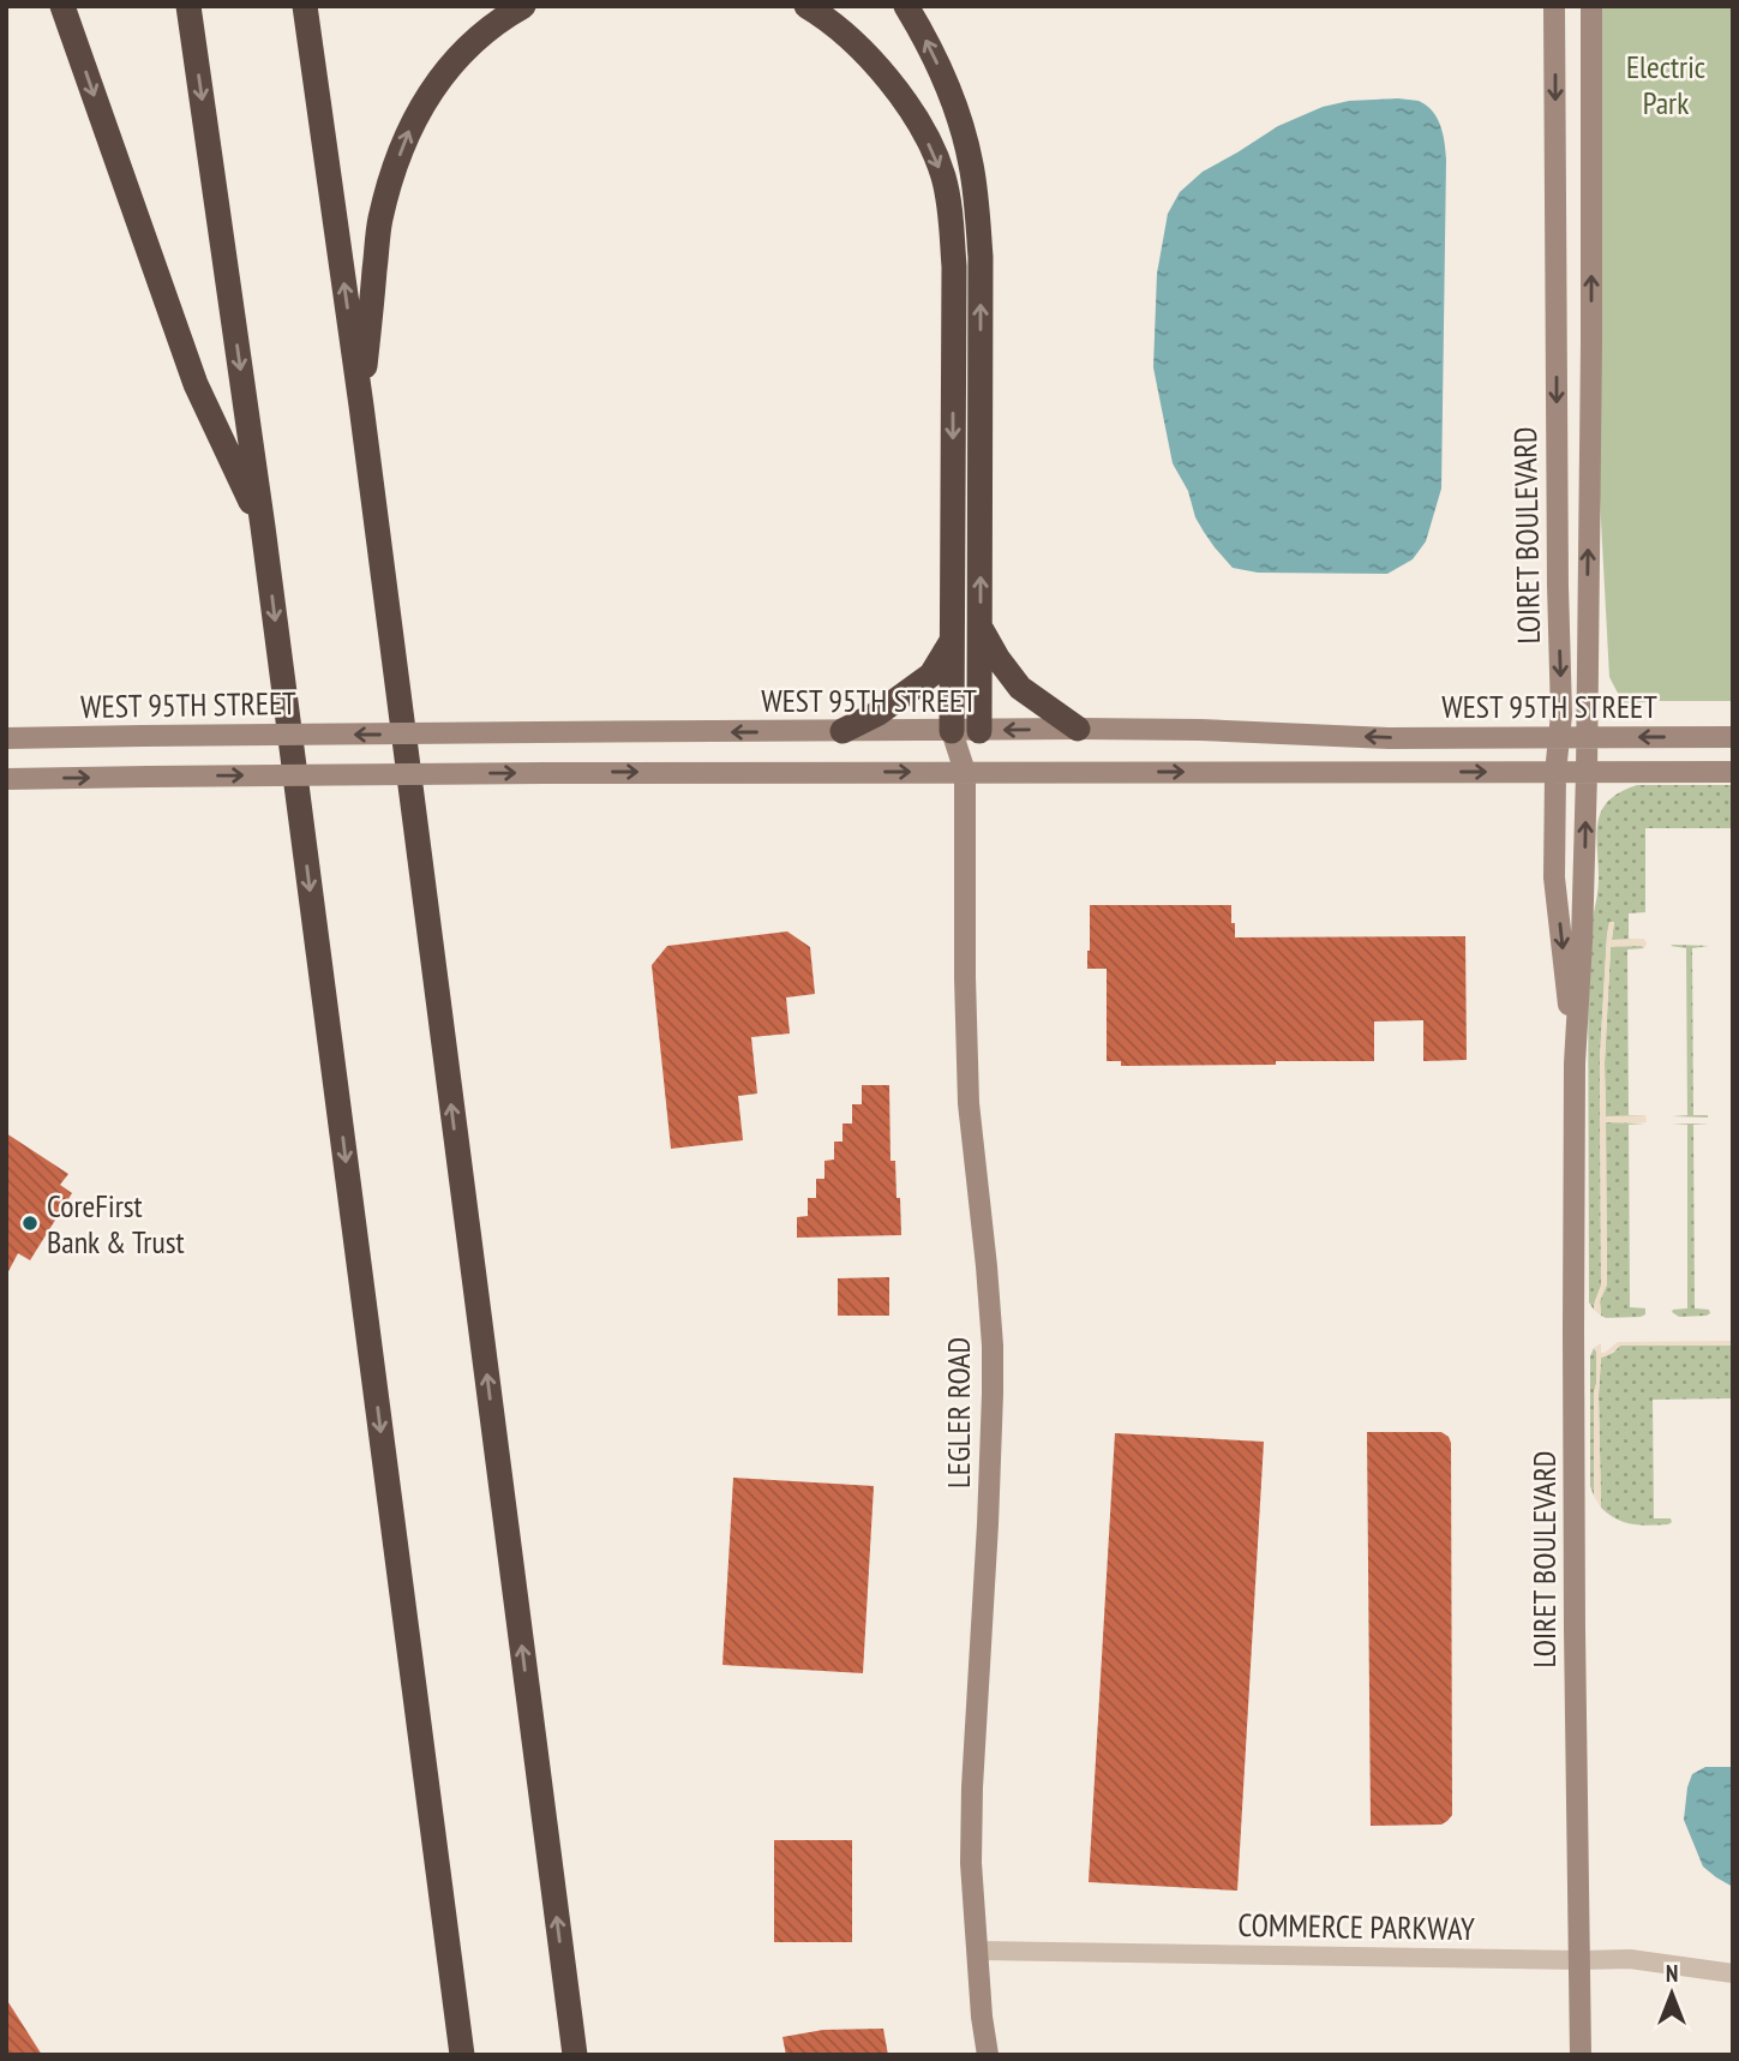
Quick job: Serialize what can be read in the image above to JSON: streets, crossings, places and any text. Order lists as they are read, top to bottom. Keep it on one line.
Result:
{"streets":{"street":["LOIRET BOULEVARD","WEST 95TH STREET","LEGLER ROAD","COMMERCE PARKWAY"]},"crossings":[["LOIRET BOULEVARD","WEST 95TH STREET"],["LOIRET BOULEVARD","COMMERCE PARKWAY"],["LEGLER ROAD","COMMERCE PARKWAY"]],"parks":["Electric Park"],"places":["CoreFirst Bank & Trust"],"north":"top"}
